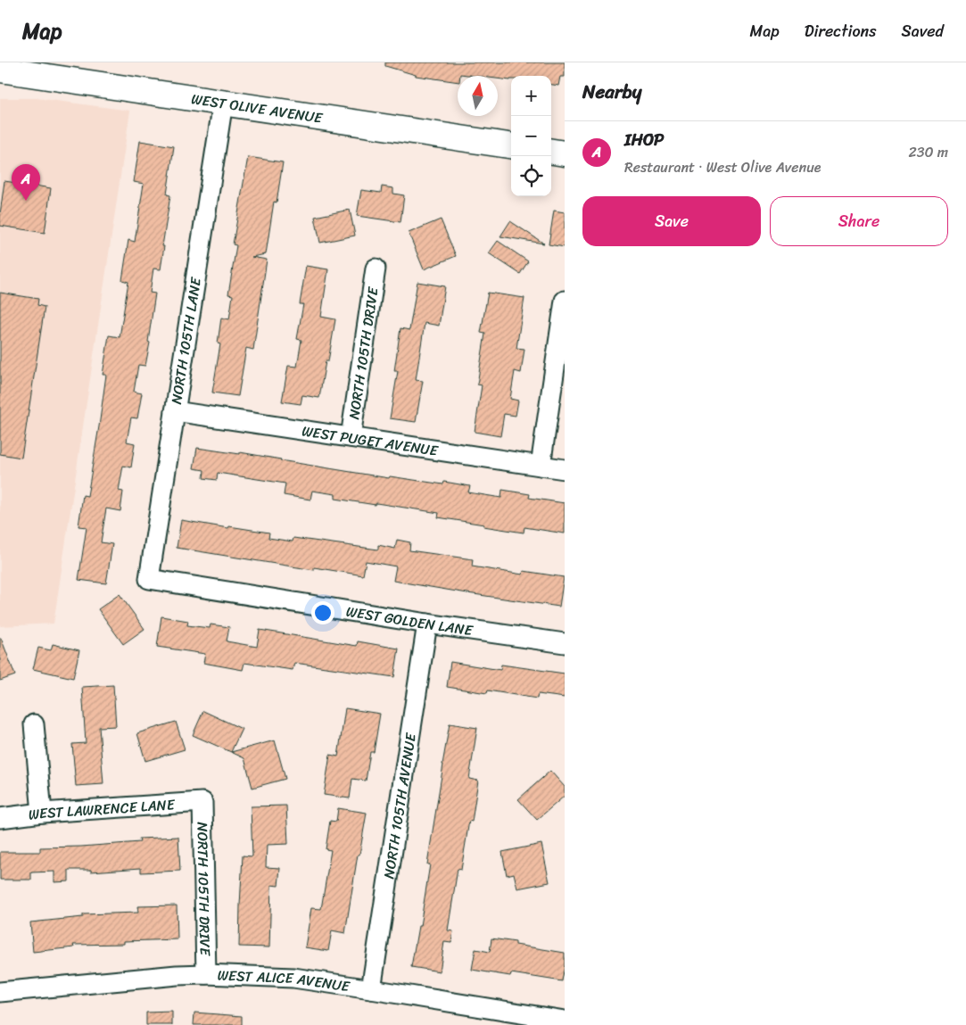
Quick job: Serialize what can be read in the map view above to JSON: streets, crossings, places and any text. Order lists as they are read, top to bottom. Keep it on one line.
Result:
{"streets":{"main road":["WEST OLIVE AVENUE"],"street":["NORTH 105TH LANE","NORTH 105TH DRIVE","WEST PUGET AVENUE","WEST GOLDEN LANE","NORTH 105TH AVENUE","WEST LAWRENCE LANE","WEST ALICE AVENUE"]},"crossings":[["WEST OLIVE AVENUE","NORTH 105TH LANE"],["NORTH 105TH LANE","WEST PUGET AVENUE"],["NORTH 105TH LANE","WEST GOLDEN LANE"],["NORTH 105TH DRIVE","WEST PUGET AVENUE"],["NORTH 105TH DRIVE","WEST LAWRENCE LANE"],["NORTH 105TH DRIVE","WEST ALICE AVENUE"],["WEST GOLDEN LANE","NORTH 105TH AVENUE"],["NORTH 105TH AVENUE","WEST ALICE AVENUE"]],"north":"top","page":{"header":"Map","nav":["Map","Directions","Saved"],"heading":"Nearby","map_buttons":["+","−"],"list":[{"mark":"A","name":"IHOP","note":"Restaurant · West Olive Avenue","value":"230 m"}],"pins":"A","buttons":["Save","Share"]}}
